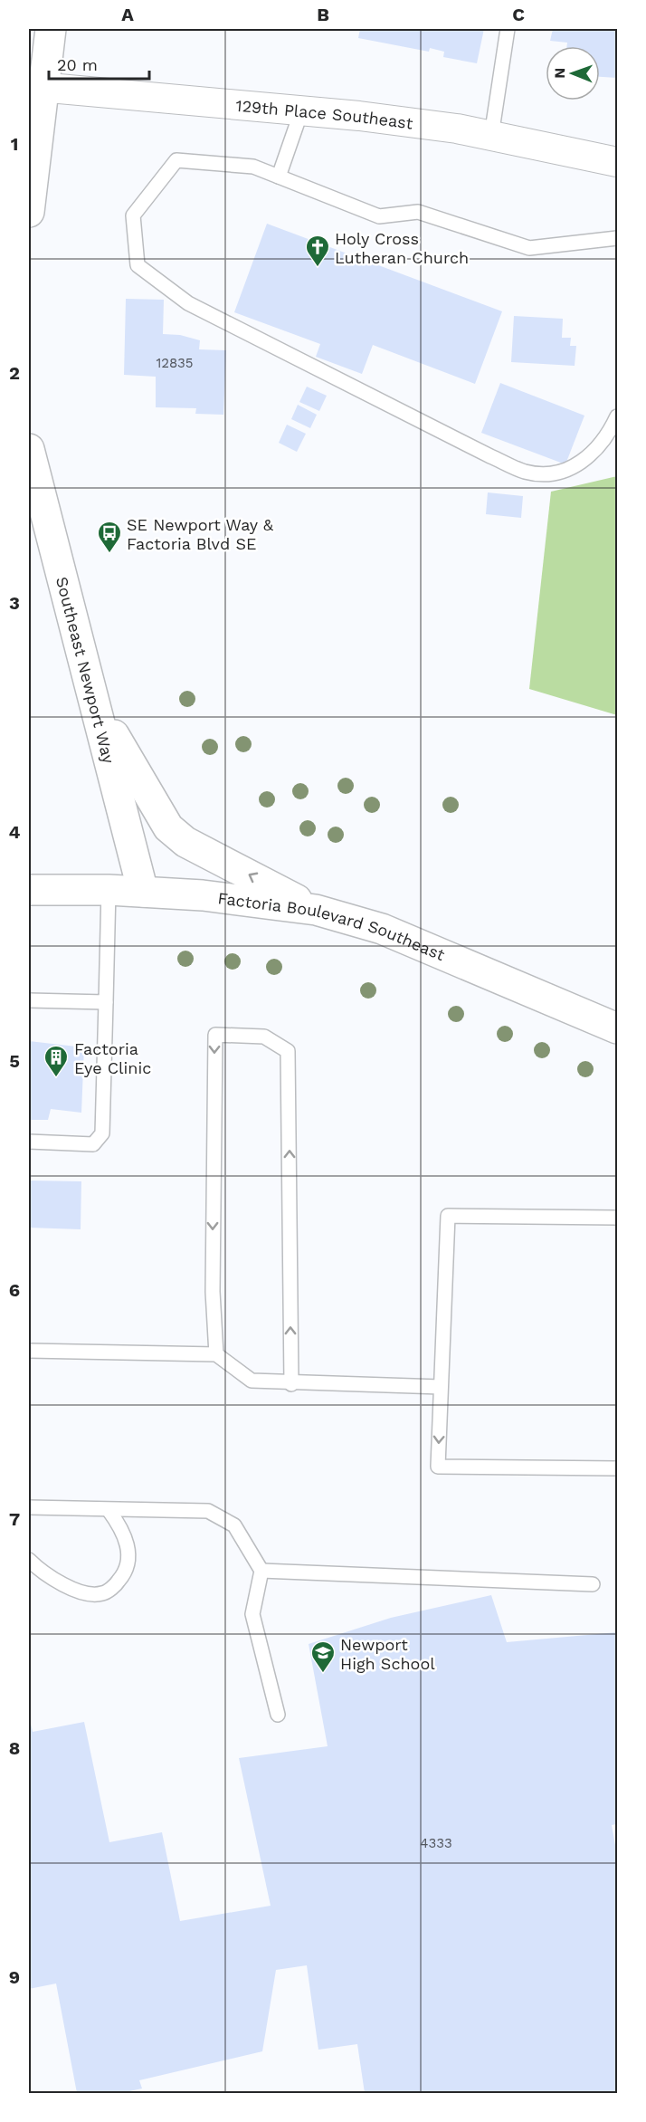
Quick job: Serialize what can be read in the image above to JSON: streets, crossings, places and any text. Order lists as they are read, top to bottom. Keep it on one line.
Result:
{"streets":{"main road":["Southeast Newport Way","Factoria Boulevard Southeast"],"street":["129th Place Southeast"]},"crossings":[["Southeast Newport Way","Factoria Boulevard Southeast"]],"places":{"church":["Holy Cross Lutheran Church"],"bus stop":["SE Newport Way & Factoria Blvd SE"],"building":["Factoria Eye Clinic"],"school or university":["Newport High School"]},"house_numbers":["12835","4333"],"scale_bar":"20 m","north":"left","grid":{"columns":["A","B","C"],"rows":["1","2","3","4","5","6","7","8","9"]}}
